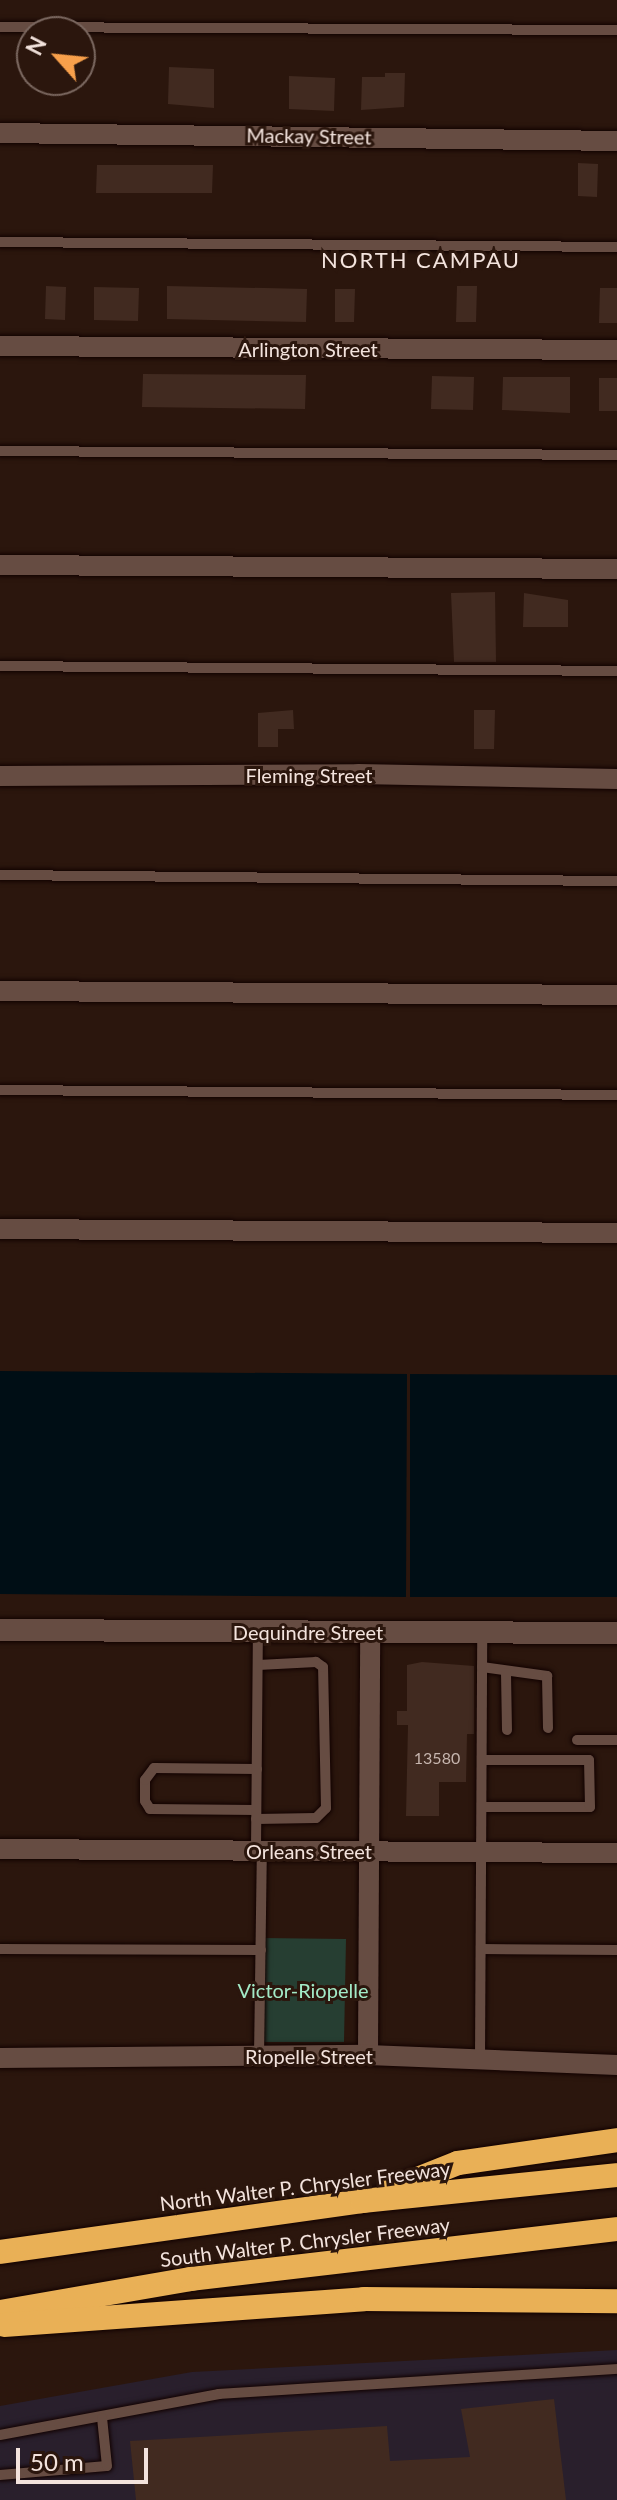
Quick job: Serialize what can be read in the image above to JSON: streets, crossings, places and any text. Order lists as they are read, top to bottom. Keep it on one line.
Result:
{"streets":{"highway":["North Walter P. Chrysler Freeway","South Walter P. Chrysler Freeway"],"street":["Mackay Street","Arlington Street","Fleming Street","Dequindre Street","Orleans Street","Riopelle Street"]},"districts":["NORTH CAMPAU"],"parks":["Victor-Riopelle"],"house_numbers":["13580"],"scale_bar":"50 m","north":"top left"}
